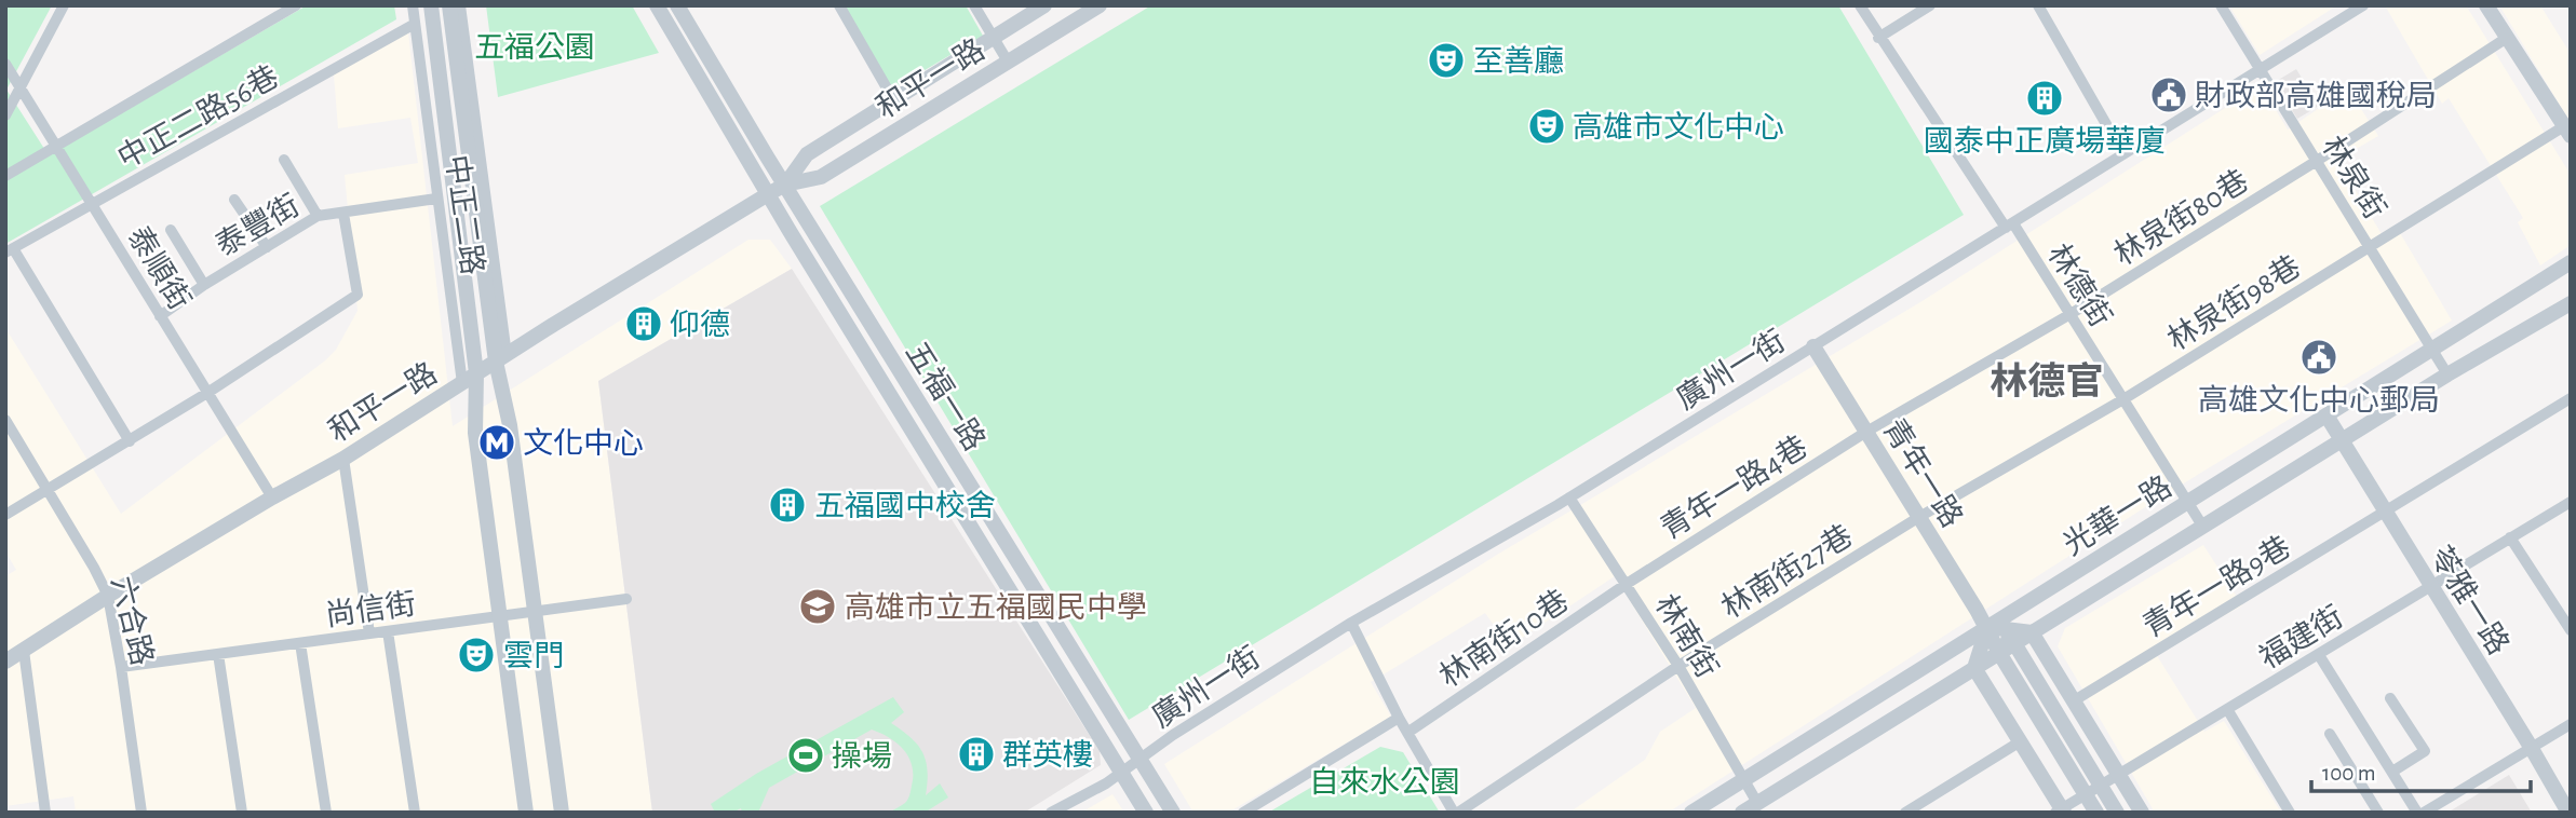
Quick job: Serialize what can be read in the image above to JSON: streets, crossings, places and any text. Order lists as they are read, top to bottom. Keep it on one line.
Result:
{"streets":{"street":["和平一路","中正二路56巷","林泉街","中正二路","林泉街80巷","泰豐街","泰順街","林德街","林泉街98巷","廣州一街","五福一路","青年一路","青年一路4巷","光華一路","林南街27巷","青年一路9巷","苓雅一路","尚信街","六合路","林南街","福建街","林南街10巷"]},"crossings":[["和平一路","中正二路"],["和平一路","泰順街"],["和平一路","五福一路"],["和平一路","六合路"],["中正二路56巷","中正二路"],["中正二路56巷","泰順街"],["林泉街","林泉街80巷"],["林泉街","林泉街98巷"],["林泉街","廣州一街"],["林泉街","光華一路"],["中正二路","泰豐街"],["中正二路","尚信街"],["林泉街80巷","林德街"],["林泉街80巷","青年一路"],["林泉街80巷","青年一路4巷"],["泰豐街","泰順街"],["林德街","林泉街98巷"],["林德街","廣州一街"],["林德街","光華一路"],["林泉街98巷","青年一路"],["林泉街98巷","林南街27巷"],["廣州一街","五福一路"],["廣州一街","青年一路"],["廣州一街","林南街"],["青年一路","青年一路4巷"],["青年一路","光華一路"],["青年一路","林南街27巷"],["青年一路","福建街"],["青年一路4巷","林南街"],["青年一路4巷","林南街10巷"],["光華一路","苓雅一路"],["光華一路","林南街"],["林南街27巷","林南街"],["青年一路9巷","苓雅一路"],["苓雅一路","福建街"],["尚信街","六合路"],["林南街","林南街10巷"]],"districts":["林德官"],"parks":["五福公園","自來水公園"],"places":{"theatre":["至善廳","高雄市文化中心","雲門"],"public building":["財政部高雄國稅局","高雄文化中心郵局"],"building":["國泰中正廣場華廈","仰德","五福國中校舍","群英樓"],"metro station":["文化中心"],"school or university":["高雄市立五福國民中學"],"sports":["操場"]},"scale_bar":"100 m"}
